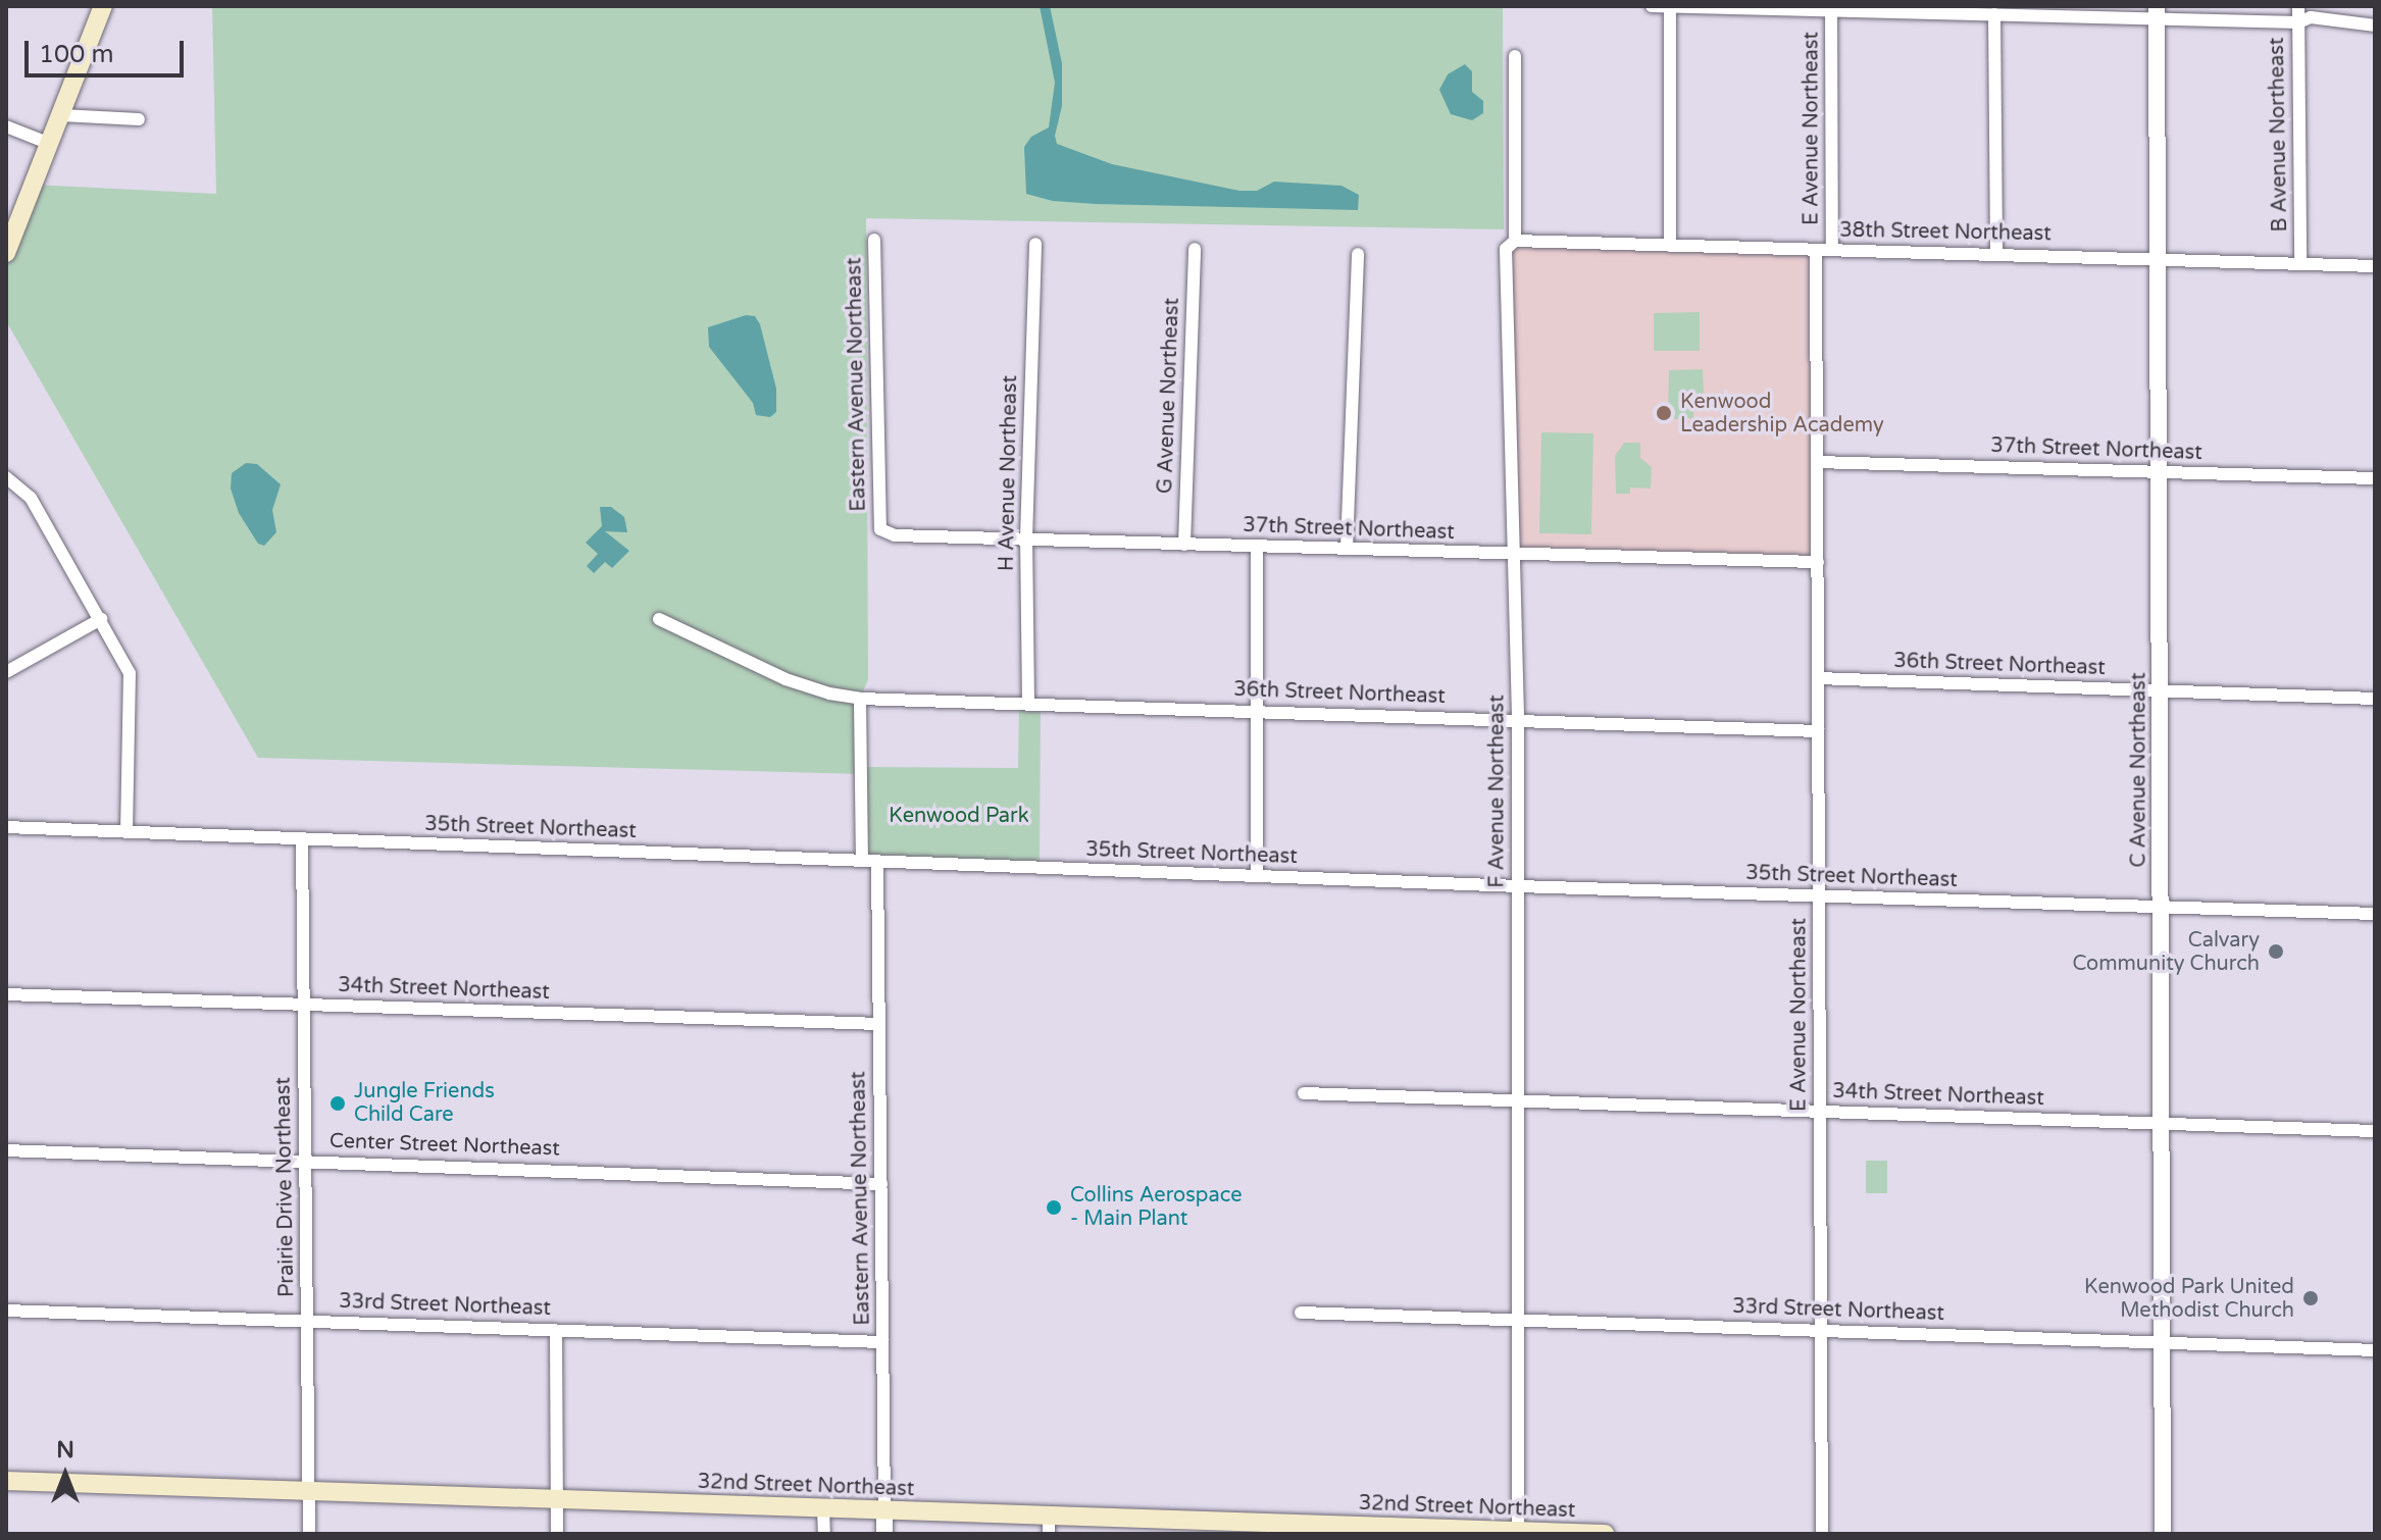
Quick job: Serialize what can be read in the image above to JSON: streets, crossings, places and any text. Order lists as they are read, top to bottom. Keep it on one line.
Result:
{"streets":{"main road":["32nd Street Northeast"],"street":["E Avenue Northeast","B Avenue Northeast","38th Street Northeast","Eastern Avenue Northeast","G Avenue Northeast","37th Street Northeast","H Avenue Northeast","36th Street Northeast","C Avenue Northeast","F Avenue Northeast","35th Street Northeast","34th Street Northeast","Center Street Northeast","Prairie Drive Northeast","33rd Street Northeast"]},"crossings":[["E Avenue Northeast","38th Street Northeast"],["E Avenue Northeast","37th Street Northeast"],["E Avenue Northeast","36th Street Northeast"],["E Avenue Northeast","35th Street Northeast"],["E Avenue Northeast","34th Street Northeast"],["E Avenue Northeast","33rd Street Northeast"],["B Avenue Northeast","38th Street Northeast"],["38th Street Northeast","C Avenue Northeast"],["38th Street Northeast","F Avenue Northeast"],["Eastern Avenue Northeast","37th Street Northeast"],["Eastern Avenue Northeast","35th Street Northeast"],["Eastern Avenue Northeast","34th Street Northeast"],["Eastern Avenue Northeast","Center Street Northeast"],["Eastern Avenue Northeast","33rd Street Northeast"],["Eastern Avenue Northeast","32nd Street Northeast"],["G Avenue Northeast","37th Street Northeast"],["37th Street Northeast","H Avenue Northeast"],["37th Street Northeast","C Avenue Northeast"],["37th Street Northeast","F Avenue Northeast"],["H Avenue Northeast","36th Street Northeast"],["36th Street Northeast","C Avenue Northeast"],["36th Street Northeast","F Avenue Northeast"],["C Avenue Northeast","35th Street Northeast"],["C Avenue Northeast","34th Street Northeast"],["C Avenue Northeast","33rd Street Northeast"],["F Avenue Northeast","35th Street Northeast"],["F Avenue Northeast","34th Street Northeast"],["F Avenue Northeast","33rd Street Northeast"],["F Avenue Northeast","32nd Street Northeast"],["35th Street Northeast","Prairie Drive Northeast"],["34th Street Northeast","Prairie Drive Northeast"],["Center Street Northeast","Prairie Drive Northeast"],["Prairie Drive Northeast","33rd Street Northeast"],["Prairie Drive Northeast","32nd Street Northeast"]],"parks":["Kenwood Park"],"places":["Kenwood Leadership Academy","Calvary Community Church","Jungle Friends Child Care","Collins Aerospace - Main Plant","Kenwood Park United Methodist Church"],"scale_bar":"100 m","north":"top"}
